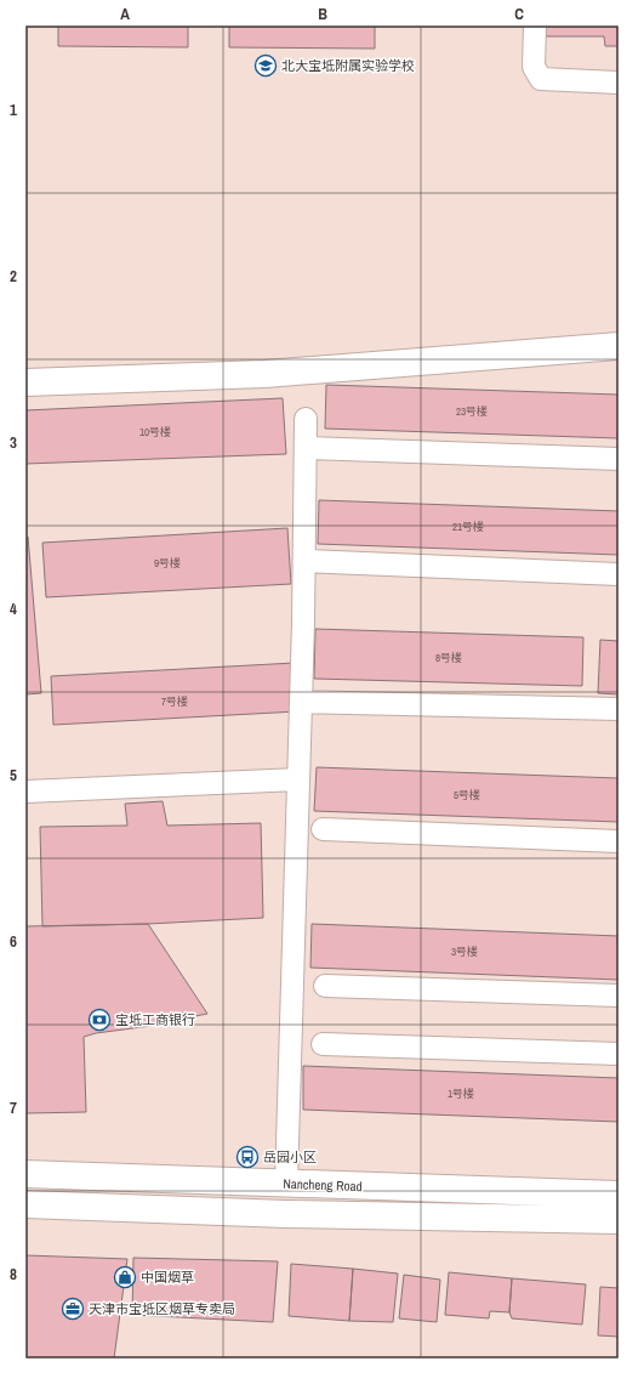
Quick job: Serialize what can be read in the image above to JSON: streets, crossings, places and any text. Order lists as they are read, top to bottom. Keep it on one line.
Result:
{"streets":{"main road":["Nancheng Road"]},"places":{"school or university":["北大宝坻附属实验学校"],"bank":["宝坻工商银行"],"bus stop":["岳园小区"],"shop":["中国烟草"],"office":["天津市宝坻区烟草专卖局"]},"house_numbers":["23号楼","10号楼","21号楼","9号楼","8号楼","7号楼","5号楼","3号楼","1号楼"],"grid":{"columns":["A","B","C"],"rows":["1","2","3","4","5","6","7","8"]}}
